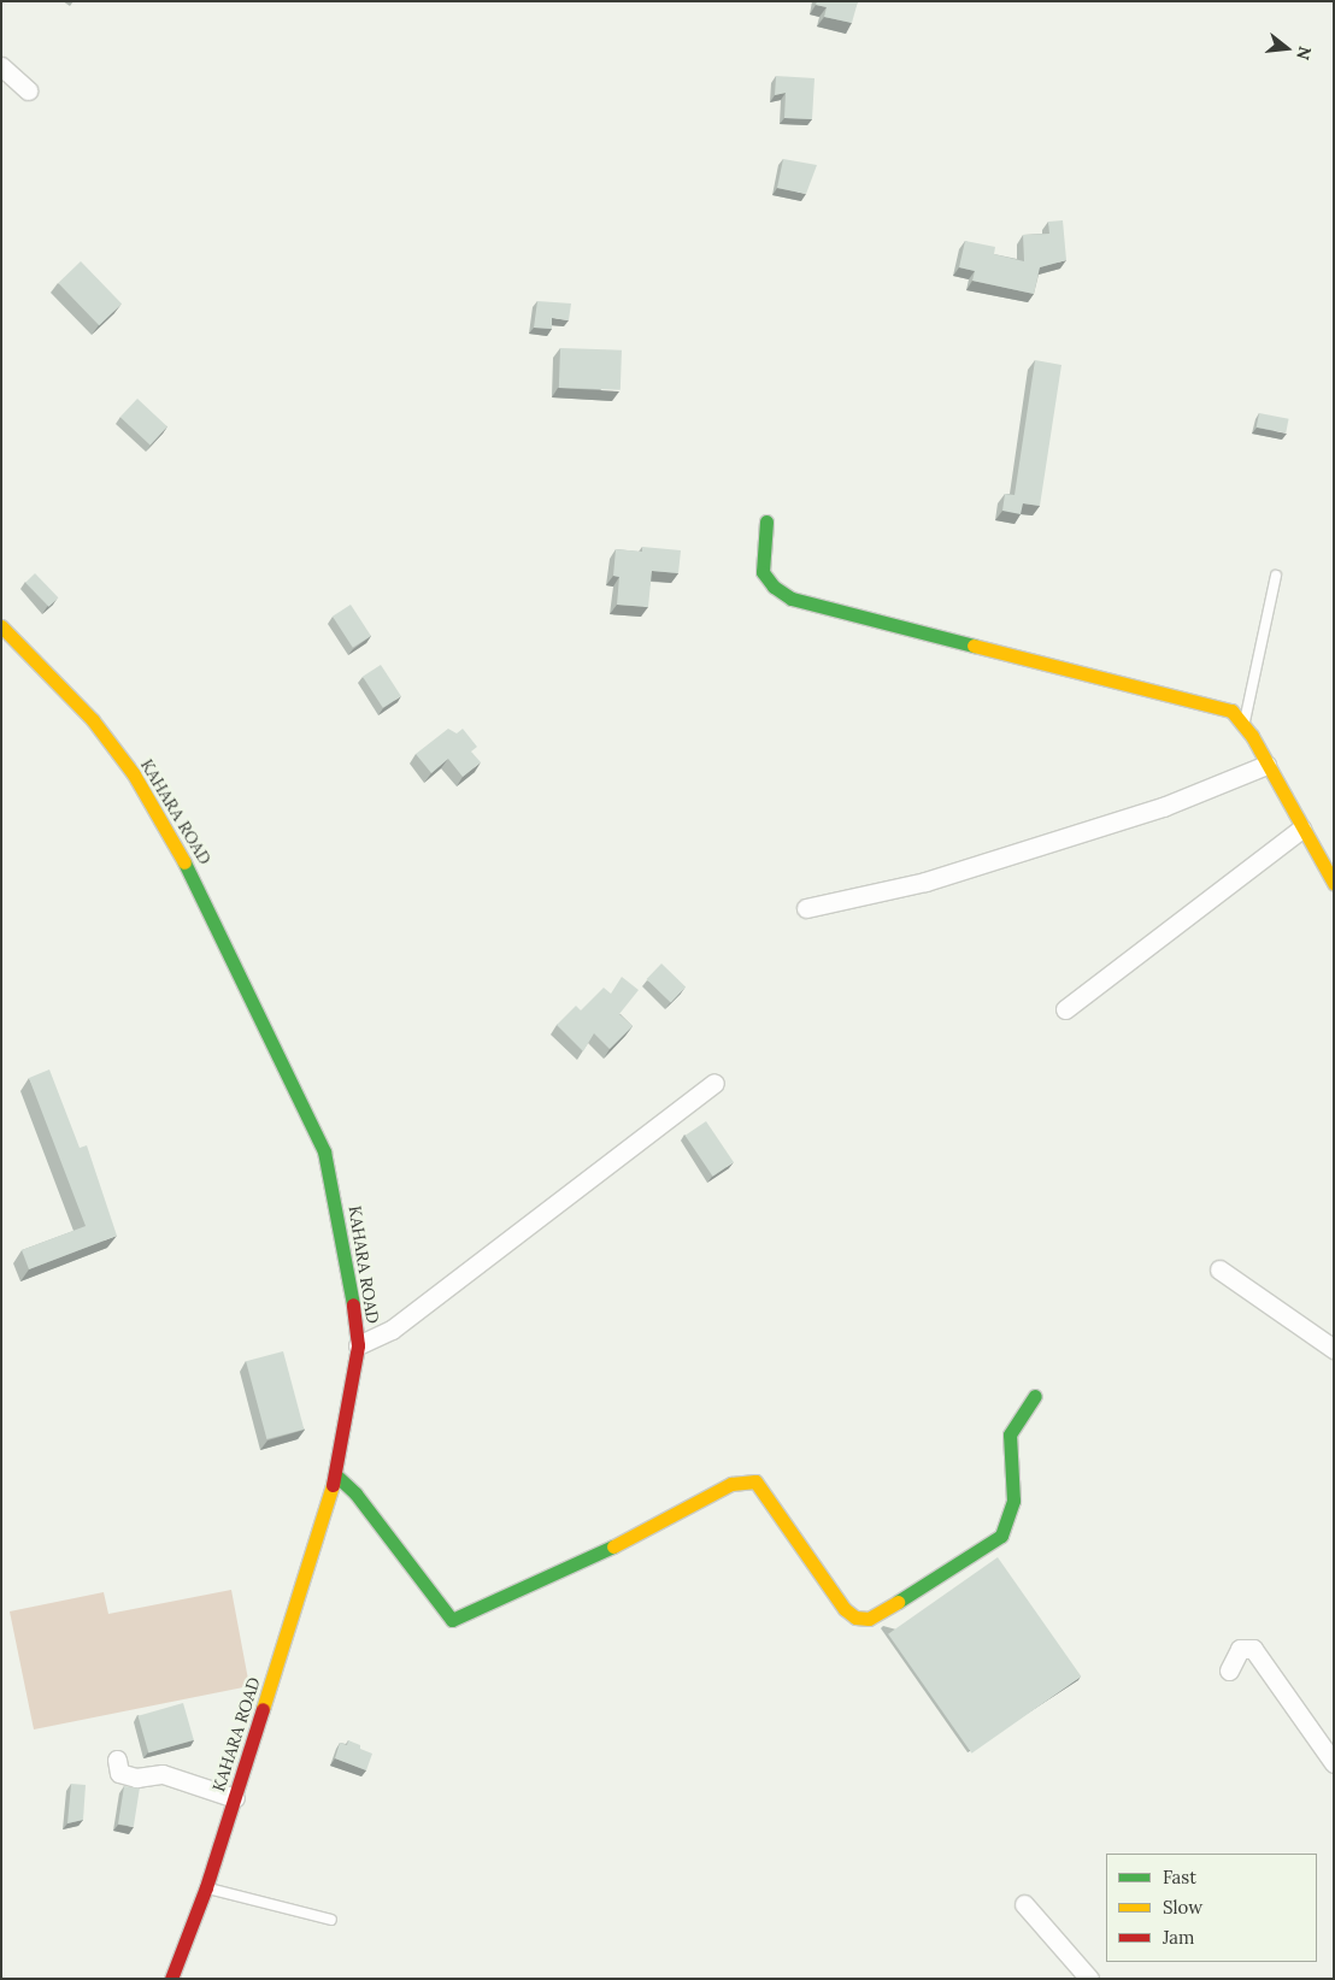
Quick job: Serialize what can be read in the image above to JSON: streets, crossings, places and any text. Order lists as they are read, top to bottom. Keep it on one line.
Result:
{"streets":{"street":["KAHARA ROAD"]},"legend":["Fast","Slow","Jam"],"north":"right"}
